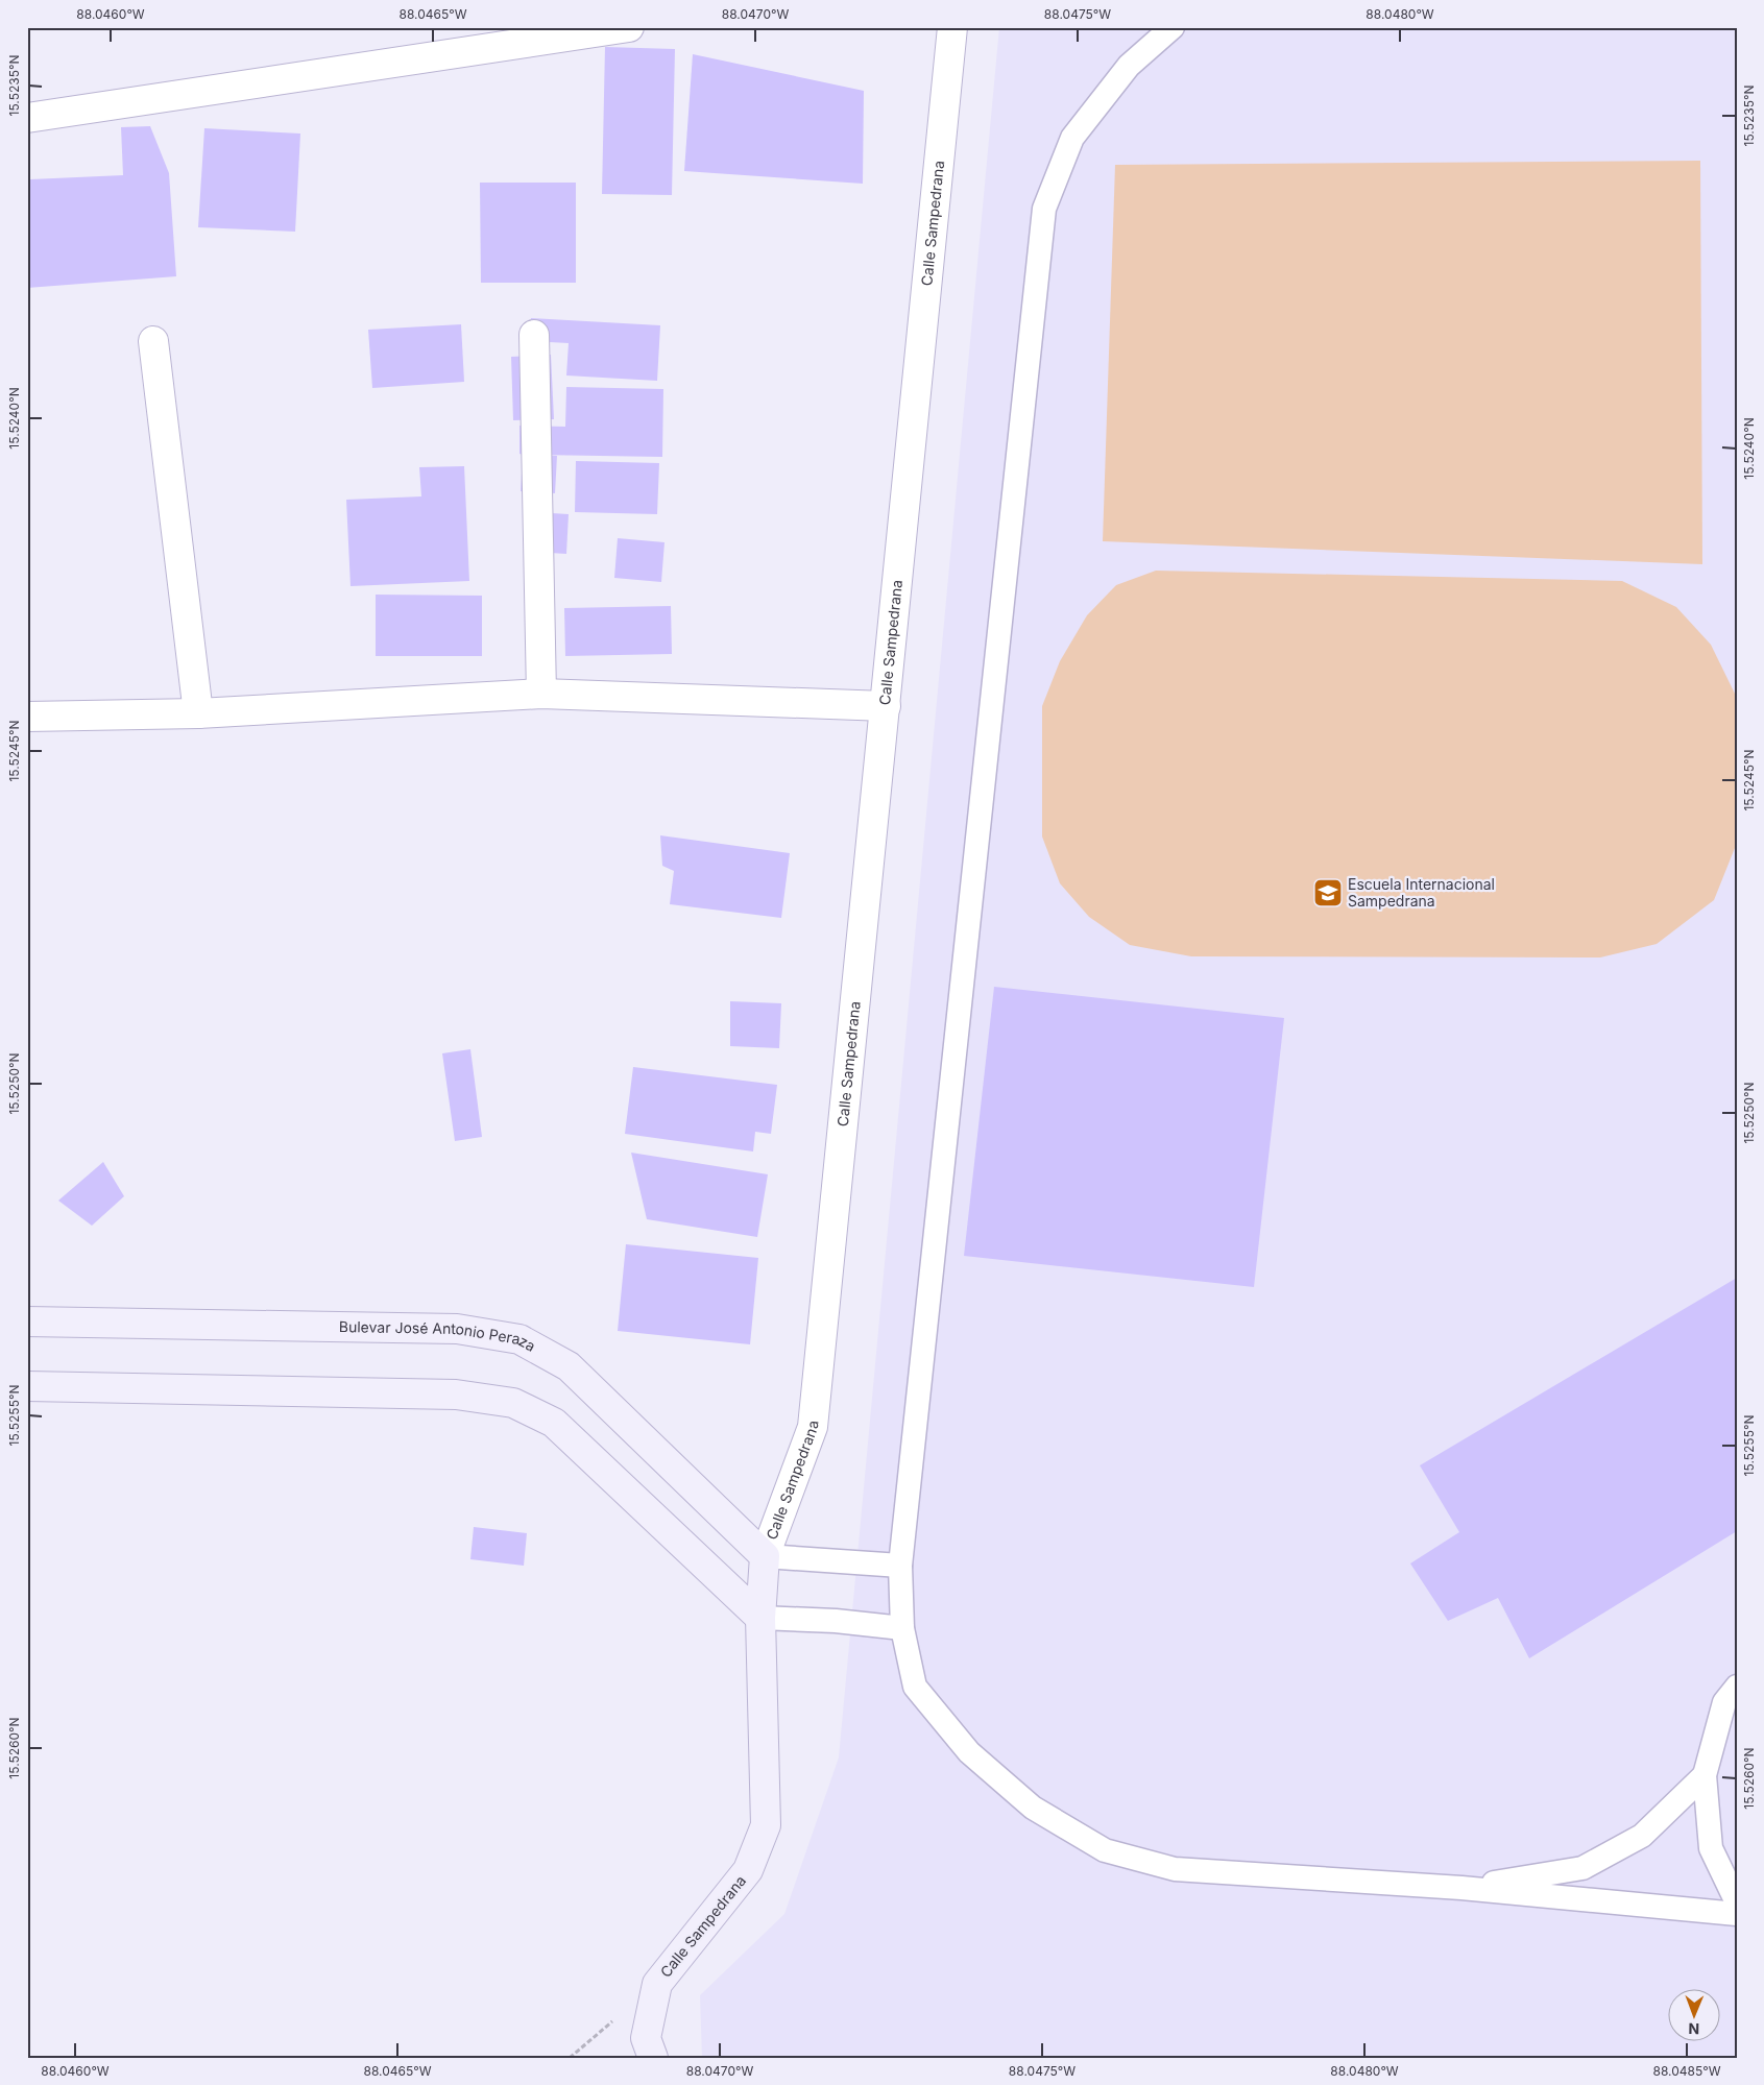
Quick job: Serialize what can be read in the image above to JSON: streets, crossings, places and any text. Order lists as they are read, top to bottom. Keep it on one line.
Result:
{"streets":{"street":["Calle Sampedrana","Bulevar José Antonio Peraza"]},"crossings":[["Calle Sampedrana","Bulevar José Antonio Peraza"]],"places":{"school or university":["Escuela Internacional Sampedrana"]},"north":"bottom","coordinates":["88.0460°W","88.0465°W","88.0470°W","88.0475°W","88.0480°W","15.5235°N","15.5240°N","15.5245°N","15.5250°N","15.5255°N","15.5260°N","88.0485°W"]}
